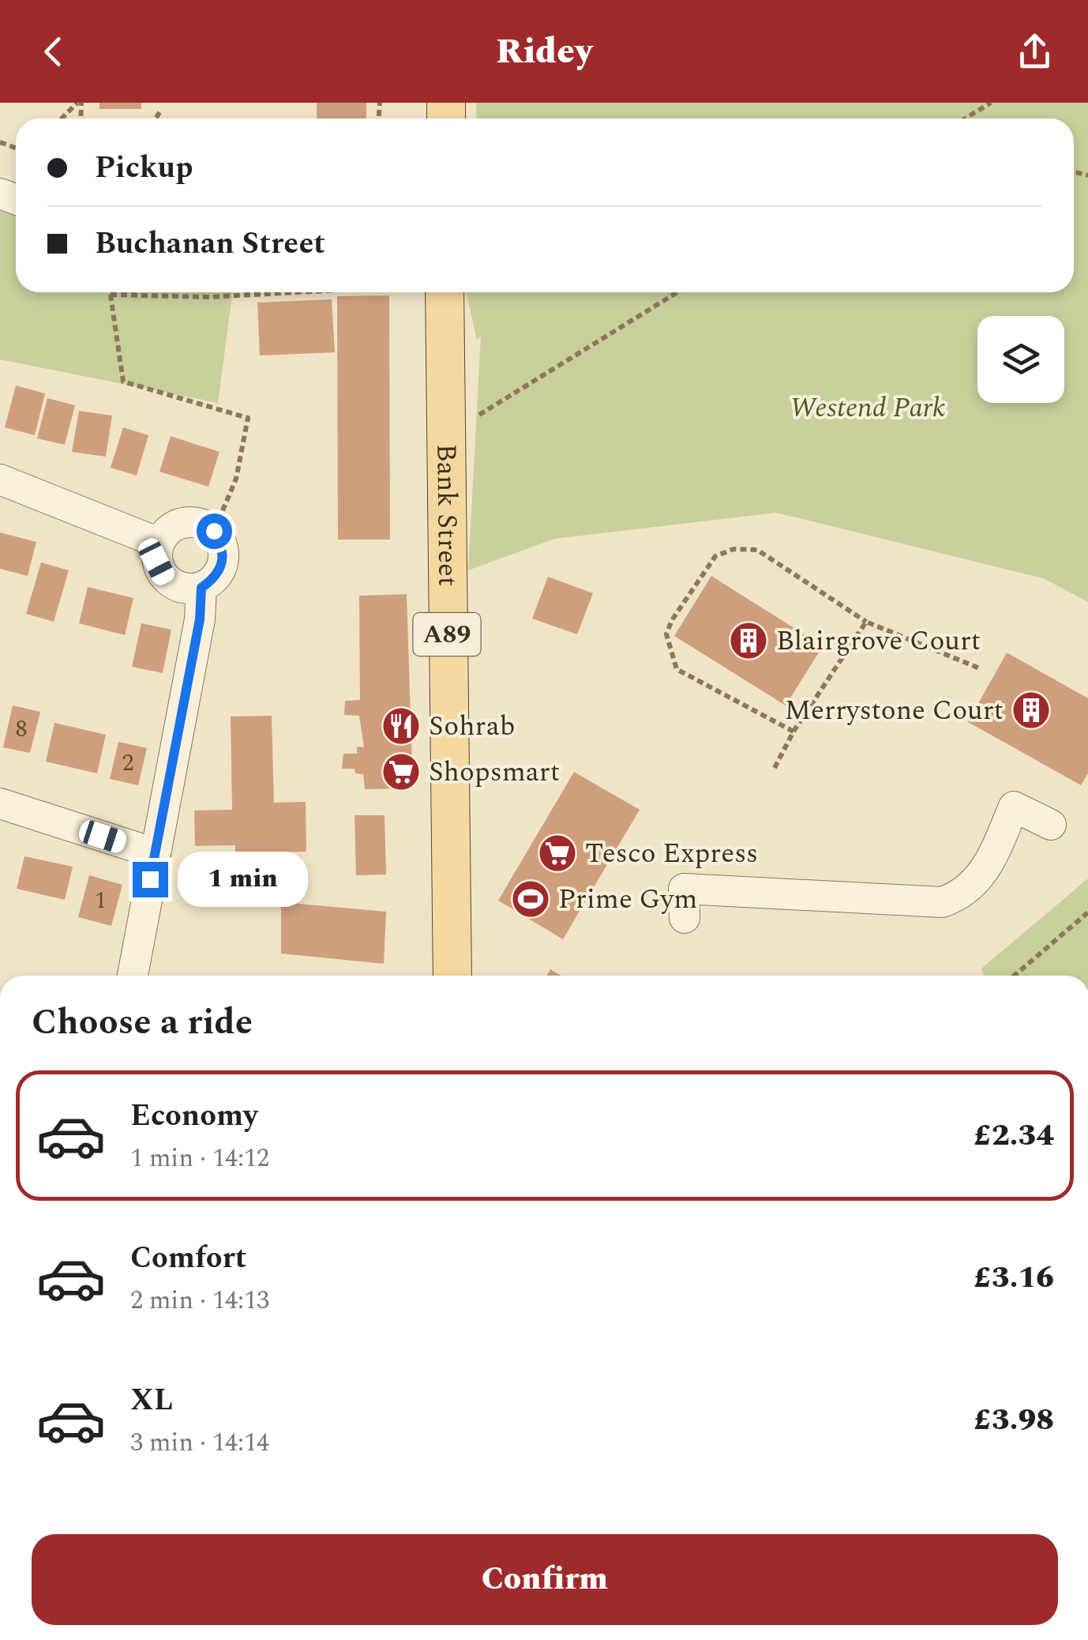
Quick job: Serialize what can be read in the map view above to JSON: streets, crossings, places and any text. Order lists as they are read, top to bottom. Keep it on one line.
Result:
{"streets":{"main road":["Bank Street","A89"]},"parks":["Westend Park"],"places":{"building":["Blairgrove Court","Merrystone Court"],"restaurant":["Sohrab"],"supermarket":["Shopsmart","Tesco Express"],"sports":["Prime Gym"]},"house_numbers":["8","2","1"],"page":{"header":"Ridey","banner":["Pickup","Buchanan Street"],"bubble":"1 min","heading":"Choose a ride","list":[{"name":"Economy","note":"1 min · 14:12","value":"£2.34"},{"name":"Comfort","note":"2 min · 14:13","value":"£3.16"},{"name":"XL","note":"3 min · 14:14","value":"£3.98"}],"buttons":"Confirm"}}
